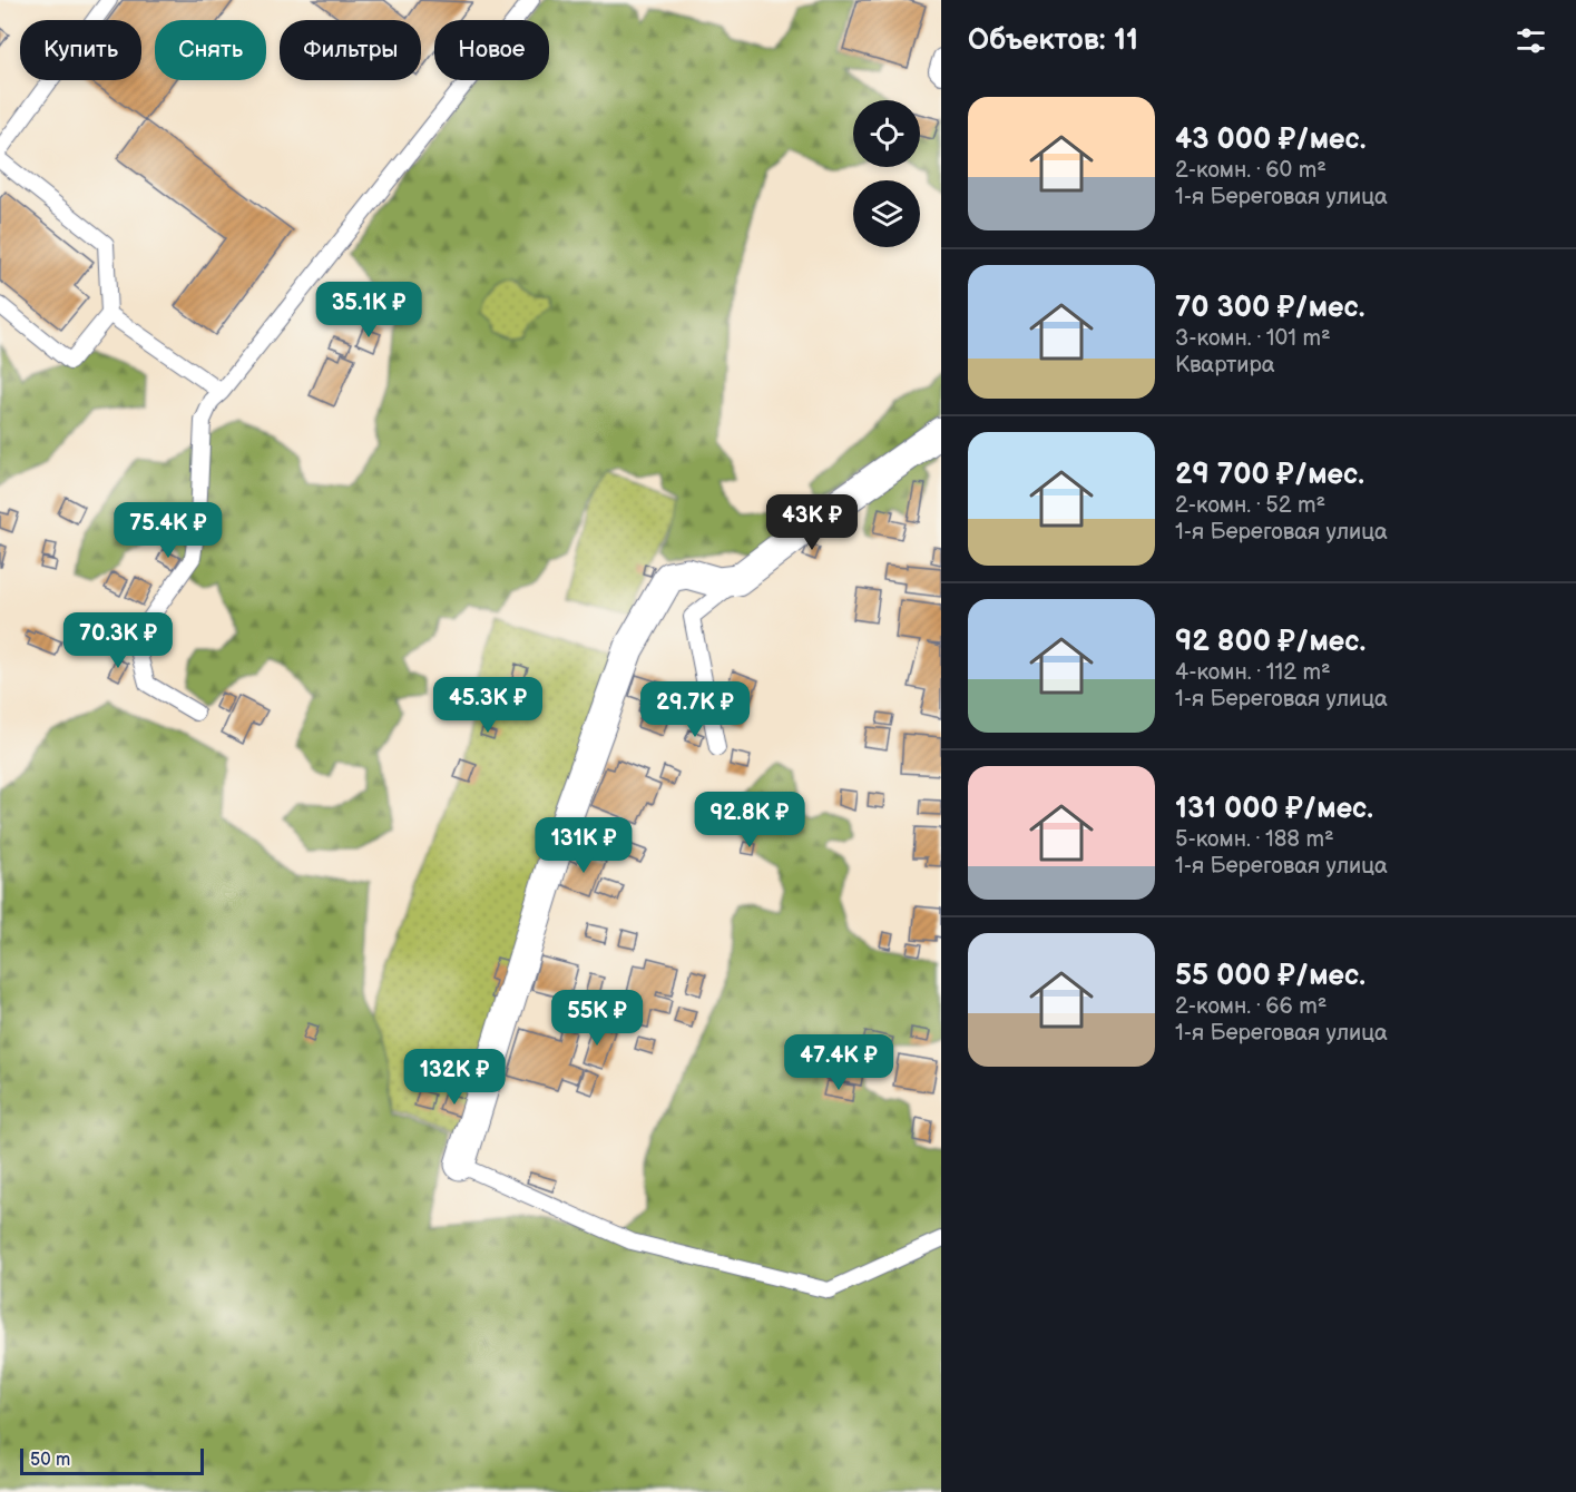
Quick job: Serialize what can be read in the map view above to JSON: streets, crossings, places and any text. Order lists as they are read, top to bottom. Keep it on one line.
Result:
{"scale_bar":"50 m","page":{"heading":"Объектов: 11","chip":["Купить","Снять","Фильтры","Новое"],"list":[{"name":"43 000 ₽/мес.","note":"2-комн. · 60 m² · 1-я Береговая улица"},{"name":"70 300 ₽/мес.","note":"3-комн. · 101 m² · Квартира"},{"name":"29 700 ₽/мес.","note":"2-комн. · 52 m² · 1-я Береговая улица"},{"name":"92 800 ₽/мес.","note":"4-комн. · 112 m² · 1-я Береговая улица"},{"name":"131 000 ₽/мес.","note":"5-комн. · 188 m² · 1-я Береговая улица"},{"name":"55 000 ₽/мес.","note":"2-комн. · 66 m² · 1-я Береговая улица"}],"price":["35.1K ₽","43K ₽","75.4K ₽","70.3K ₽","45.3K ₽","29.7K ₽","92.8K ₽","131K ₽","55K ₽","47.4K ₽","132K ₽"],"scale":"50 m"}}
